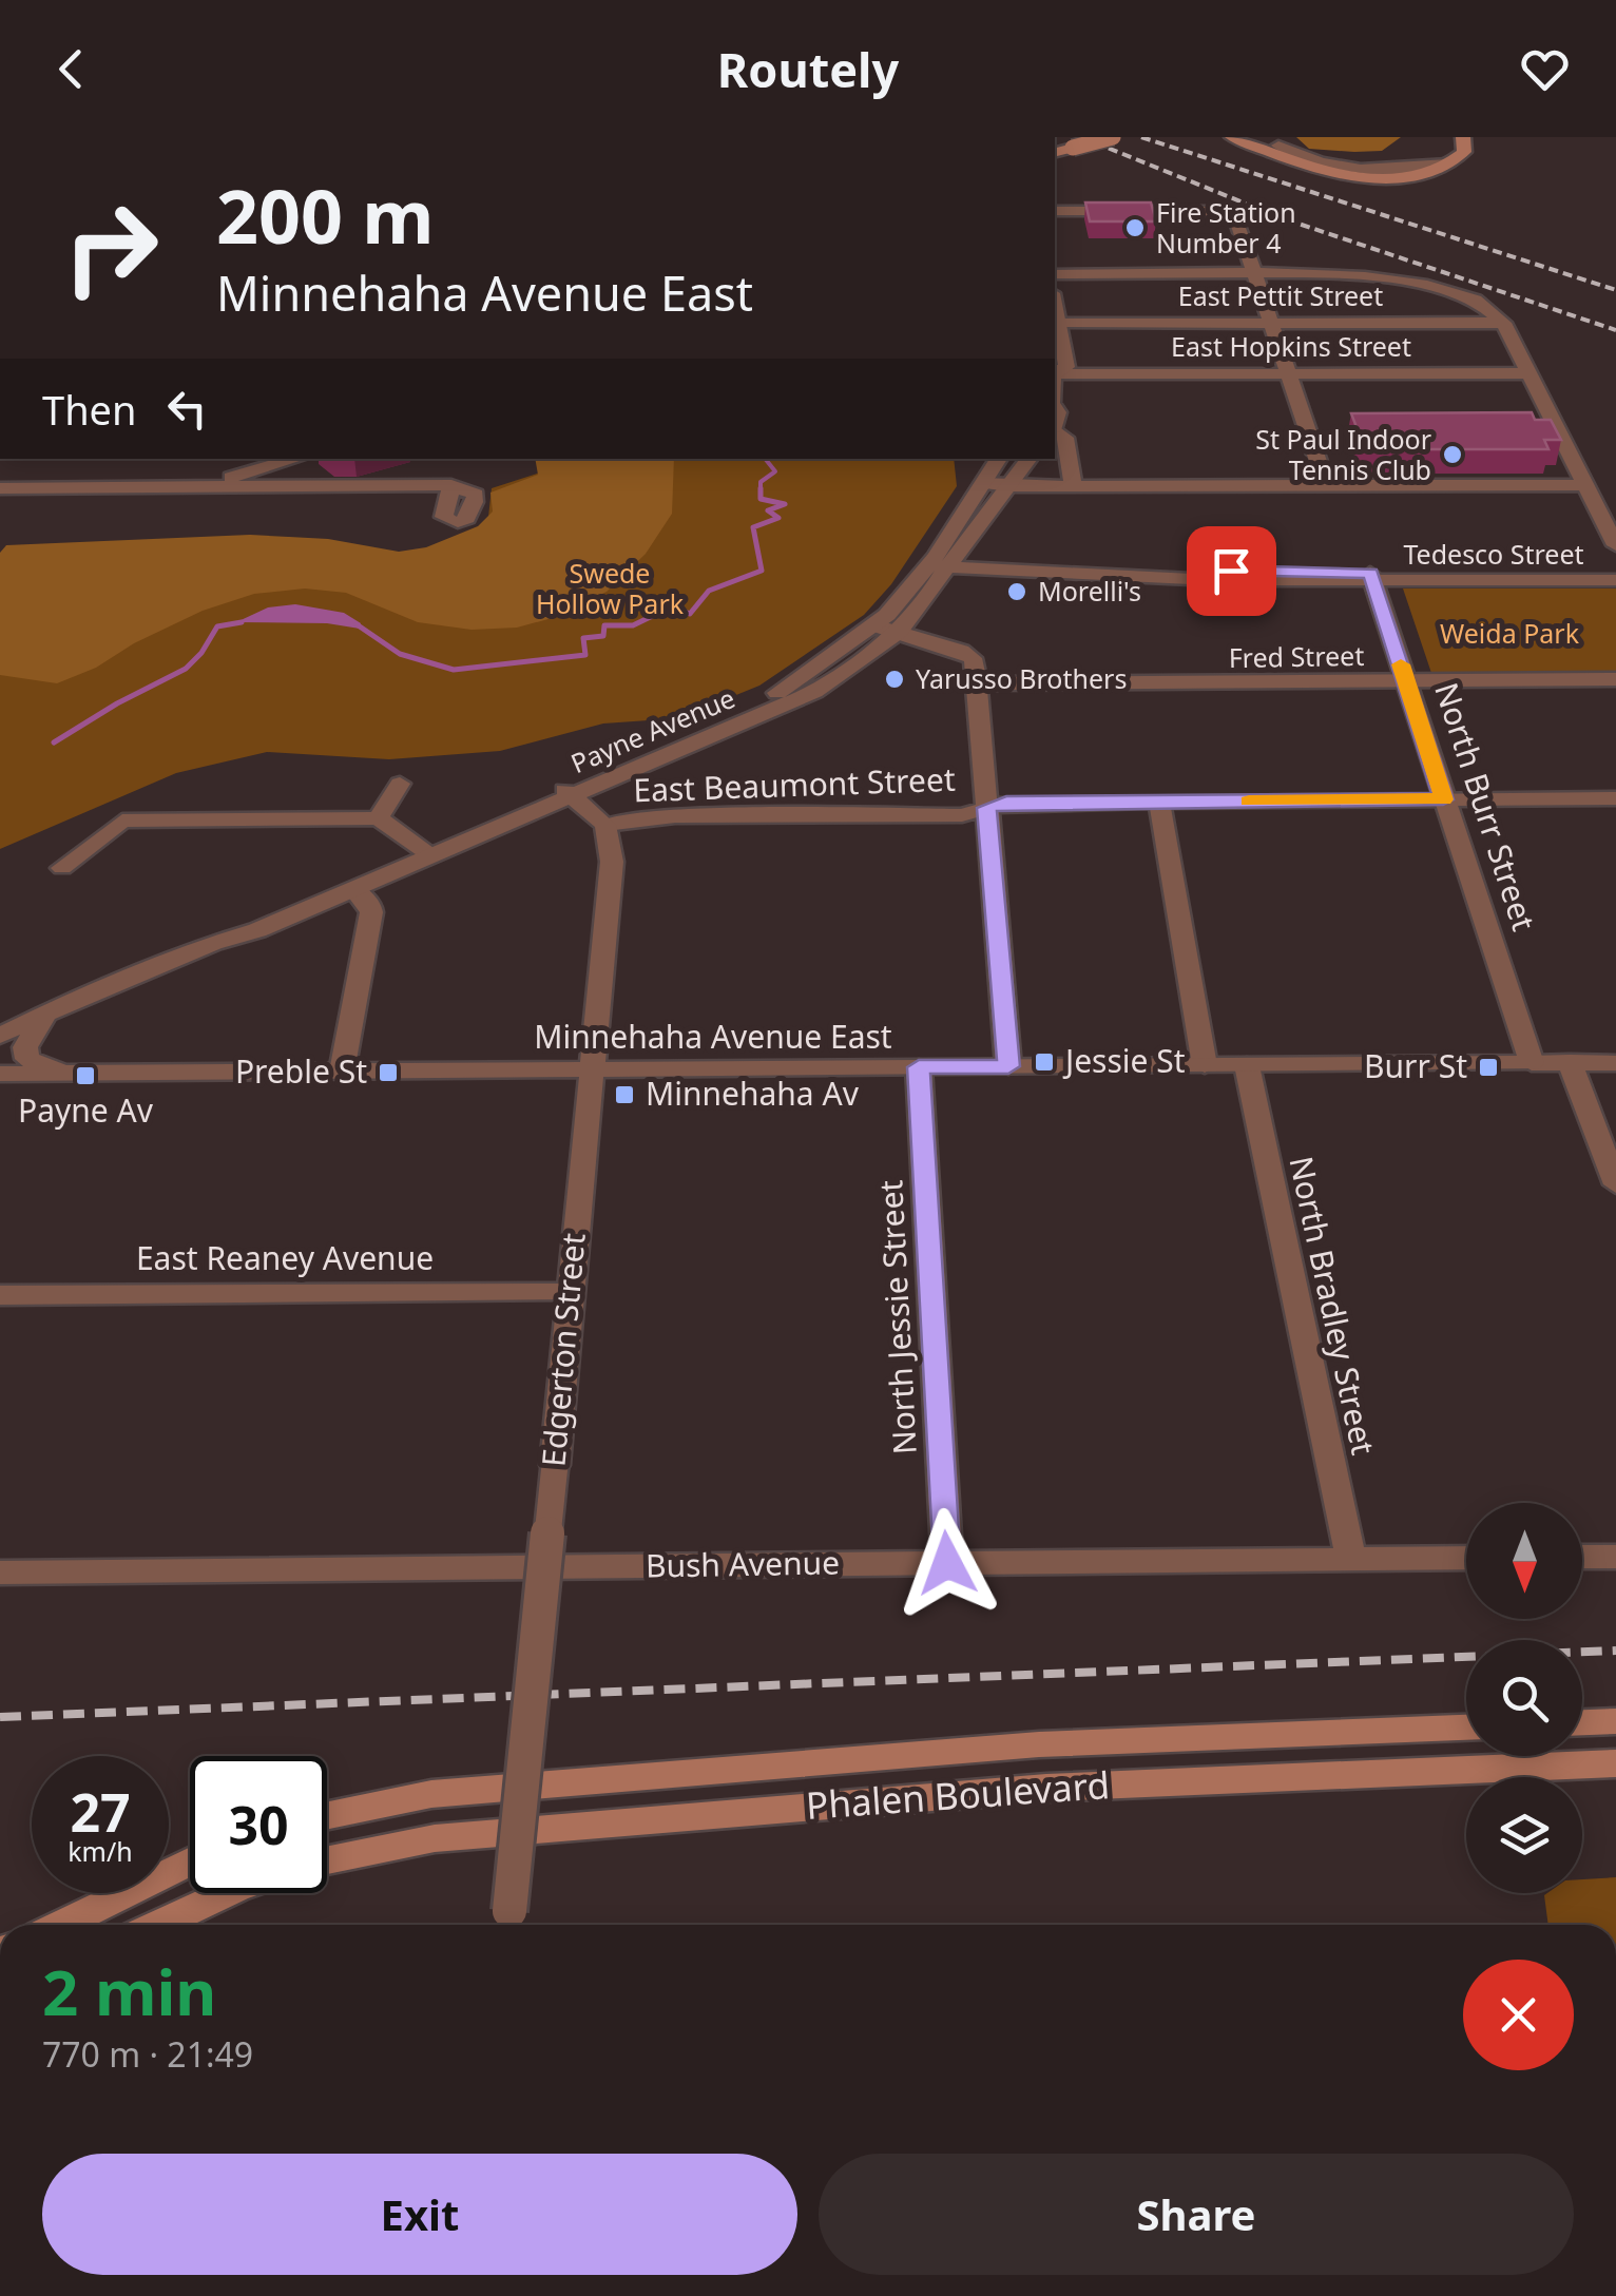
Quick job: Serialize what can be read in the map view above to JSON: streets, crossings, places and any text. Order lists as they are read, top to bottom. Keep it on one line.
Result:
{"streets":{"main road":["Phalen Boulevard"],"street":["East Pettit Street","East Hopkins Street","Tedesco Street","Fred Street","Payne Avenue","East Beaumont Street","North Burr Street","Minnehaha Avenue East","East Reaney Avenue","North Bradley Street","North Jessie Street","Edgerton Street","Bush Avenue"]},"crossings":[["Tedesco Street","Payne Avenue"],["Tedesco Street","North Burr Street"],["Fred Street","North Burr Street"],["East Beaumont Street","North Burr Street"],["East Beaumont Street","Edgerton Street"],["North Burr Street","Minnehaha Avenue East"],["Minnehaha Avenue East","North Bradley Street"],["Minnehaha Avenue East","North Jessie Street"],["Minnehaha Avenue East","Edgerton Street"],["East Reaney Avenue","Edgerton Street"],["North Bradley Street","Bush Avenue"],["North Jessie Street","Bush Avenue"]],"parks":["Swede Hollow Park","Weida Park"],"places":{"other":["Fire Station Number 4","St Paul Indoor Tennis Club","Morelli's","Yarusso Brothers"],"transit":["Jessie St","Burr St","Preble St","Payne Av","Minnehaha Av"]},"north":"bottom","page":{"header":"Routely","turn":["200 m","Minnehaha Avenue East"],"then":"Then","speed":"27 km/h","limit":"30","heading":["2 min","770 m · 21:49"],"buttons":["Exit","Share"]}}
